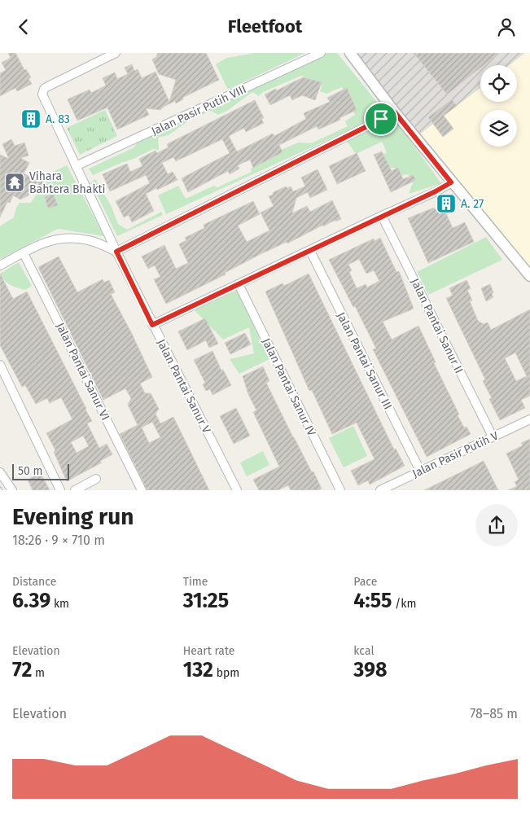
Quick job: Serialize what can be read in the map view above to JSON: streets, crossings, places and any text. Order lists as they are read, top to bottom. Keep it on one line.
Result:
{"streets":{"street":["Jalan Pasir Putih VIII","Jalan Pantai Sanur II","Jalan Pantai Sanur III","Jalan Pantai Sanur VI","Jalan Pantai Sanur V","Jalan Pantai Sanur IV","Jalan Pasir Putih V"]},"crossings":[["Jalan Pasir Putih VIII","Jalan Pantai Sanur V"],["Jalan Pantai Sanur II","Jalan Pasir Putih V"],["Jalan Pantai Sanur III","Jalan Pasir Putih V"]],"places":{"building":["A. 83","A. 27"],"temple":["Vihara Bahtera Bhakti"]},"scale_bar":"50 m","page":{"header":"Fleetfoot","scale":"50 m","heading":["Evening run","18:26 · 9 × 710 m"],"stats":[["Distance","6.39 km"],["Time","31:25"],["Pace","4:55 /km"],["Elevation","72 m"],["Heart rate","132 bpm"],["kcal","398"]],"chart":["Elevation","78–85 m"]}}
